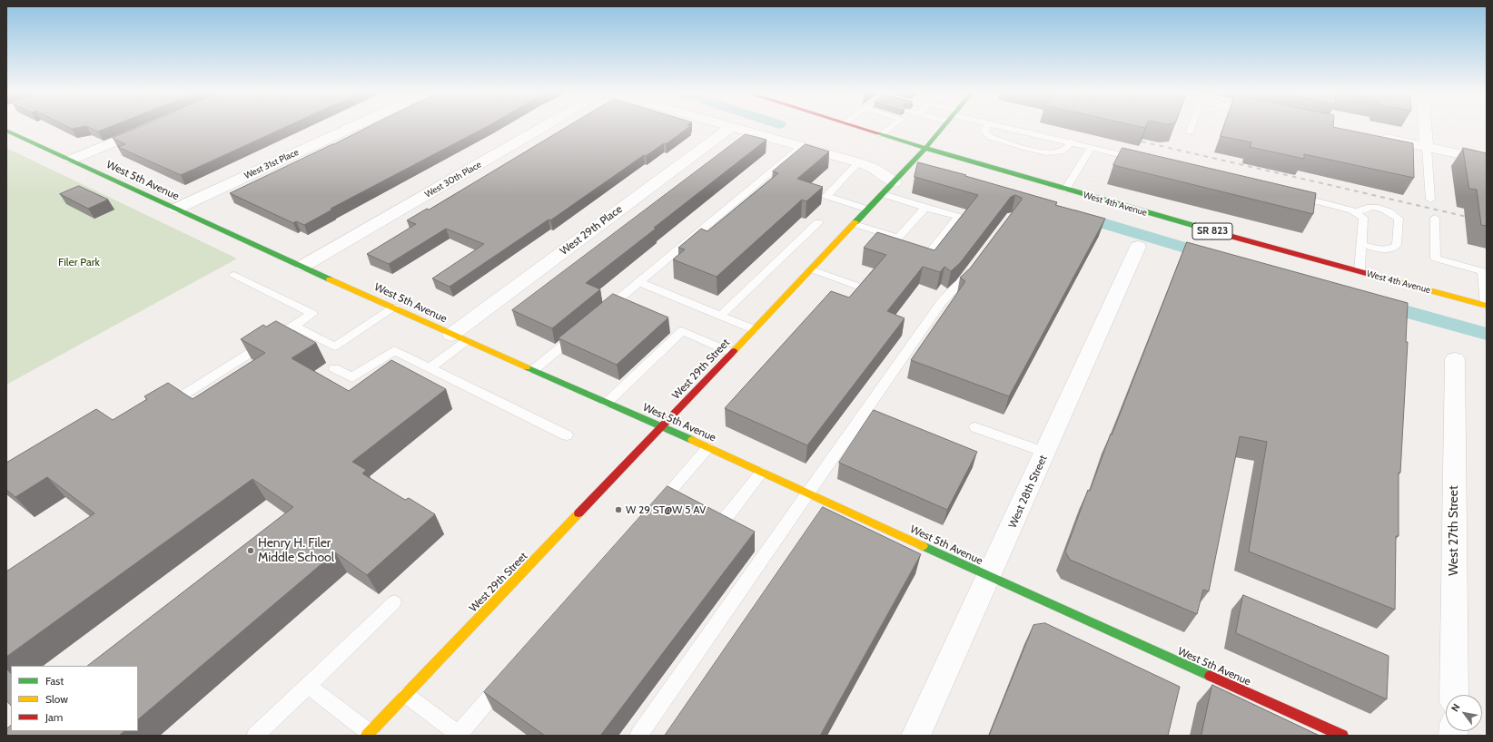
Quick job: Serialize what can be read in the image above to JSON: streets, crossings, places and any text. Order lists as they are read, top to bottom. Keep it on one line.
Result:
{"streets":{"street":["West 31st Place","West 30th Place","West 5th Avenue","West 4th Avenue","West 29th Place","SR 823","West 29th Street","West 28th Street","West 27th Street"]},"crossings":[["West 31st Place","West 5th Avenue"],["West 30th Place","West 5th Avenue"],["West 5th Avenue","West 29th Place"],["West 5th Avenue","West 29th Street"],["West 5th Avenue","West 28th Street"],["West 4th Avenue","West 29th Street"]],"parks":["Filer Park"],"places":["W 29 ST@W 5 AV","Henry H. Filer Middle School"],"legend":["Fast","Slow","Jam"],"north":"top left"}
